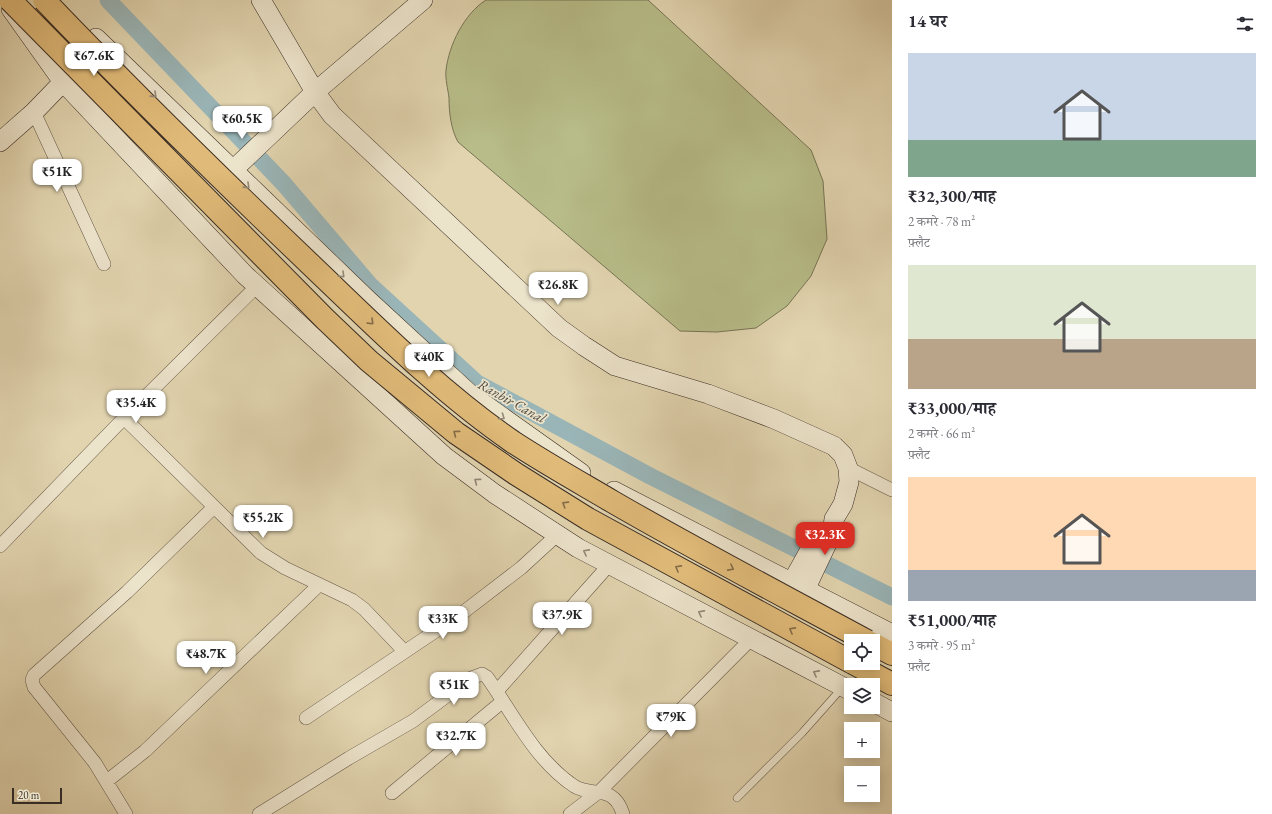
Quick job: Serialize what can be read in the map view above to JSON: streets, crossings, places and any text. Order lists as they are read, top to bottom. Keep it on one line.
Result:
{"water":["Ranbir Canal"],"scale_bar":"20 m","page":{"heading":"14 घर","price":["₹67.6K","₹60.5K","₹51K","₹26.8K","₹40K","₹35.4K","₹55.2K","₹32.3K","₹37.9K","₹33K","₹48.7K","₹51K","₹79K","₹32.7K"],"list":[{"name":"₹32,300/माह","note":"2 कमरे · 78 m² · फ़्लैट"},{"name":"₹33,000/माह","note":"2 कमरे · 66 m² · फ़्लैट"},{"name":"₹51,000/माह","note":"3 कमरे · 95 m² · फ़्लैट"}],"map_buttons":["+","−"],"scale":"20 m"}}
